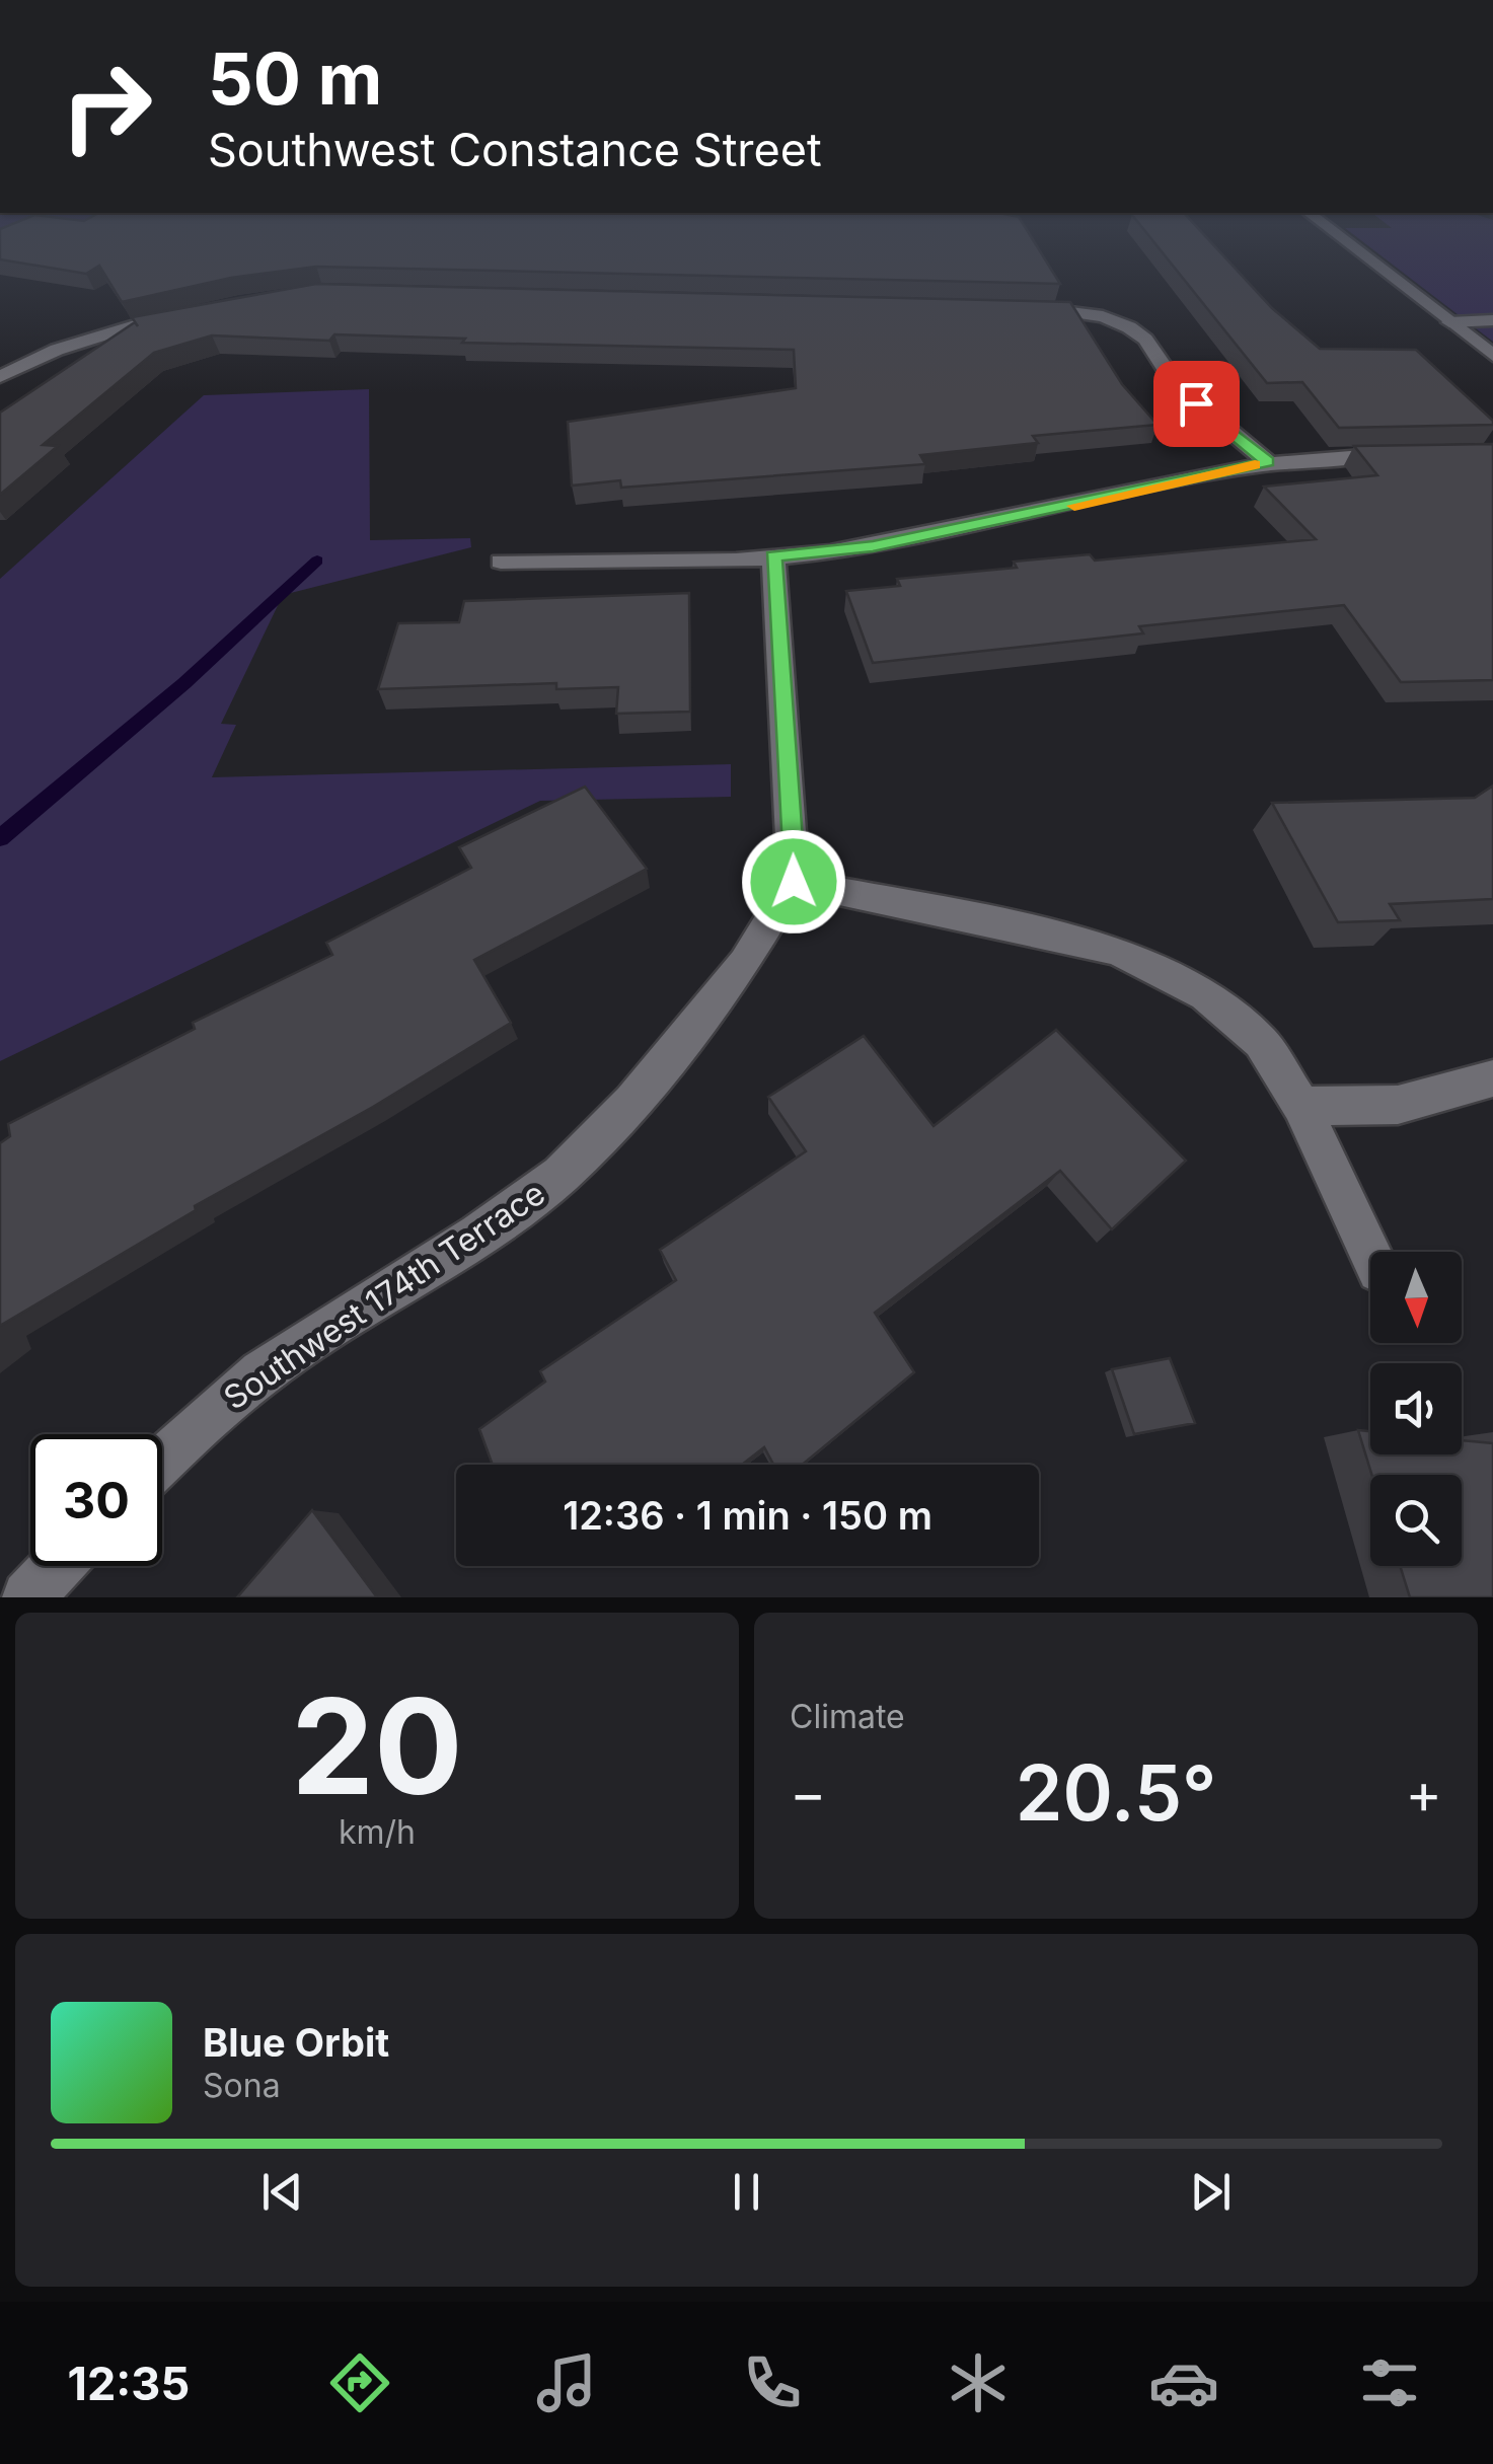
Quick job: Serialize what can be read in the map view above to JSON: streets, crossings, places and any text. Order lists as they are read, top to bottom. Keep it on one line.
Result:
{"streets":{"street":["Southwest 174th Terrace"]},"north":"bottom","page":{"turn":["50 m","Southwest Constance Street"],"limit":"30","trip":"12:36 · 1 min · 150 m","tile":[["20","km/h"],"Climate"],"heat":["−","20.5°","+"],"song":["Blue Orbit","Sona"],"tabs":"12:35"}}
